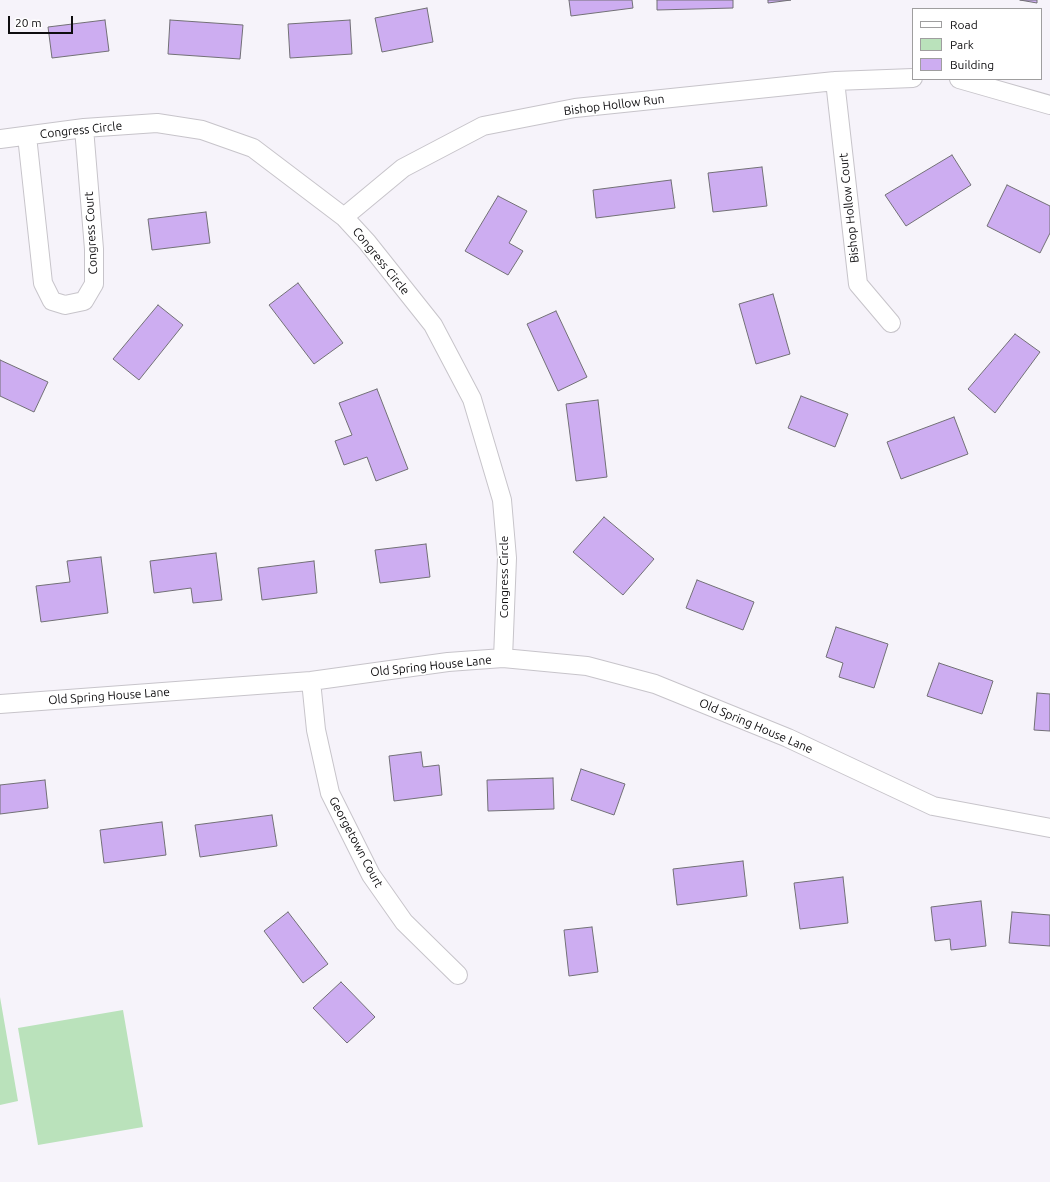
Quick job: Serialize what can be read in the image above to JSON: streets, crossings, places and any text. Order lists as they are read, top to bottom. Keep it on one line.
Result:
{"streets":{"street":["Bishop Hollow Run","Congress Circle","Bishop Hollow Court","Congress Court","Old Spring House Lane","Georgetown Court"]},"crossings":[["Bishop Hollow Run","Congress Circle"],["Bishop Hollow Run","Bishop Hollow Court"],["Congress Circle","Congress Court"],["Congress Circle","Old Spring House Lane"],["Old Spring House Lane","Georgetown Court"]],"legend":["Road","Park","Building"],"scale_bar":"20 m"}
